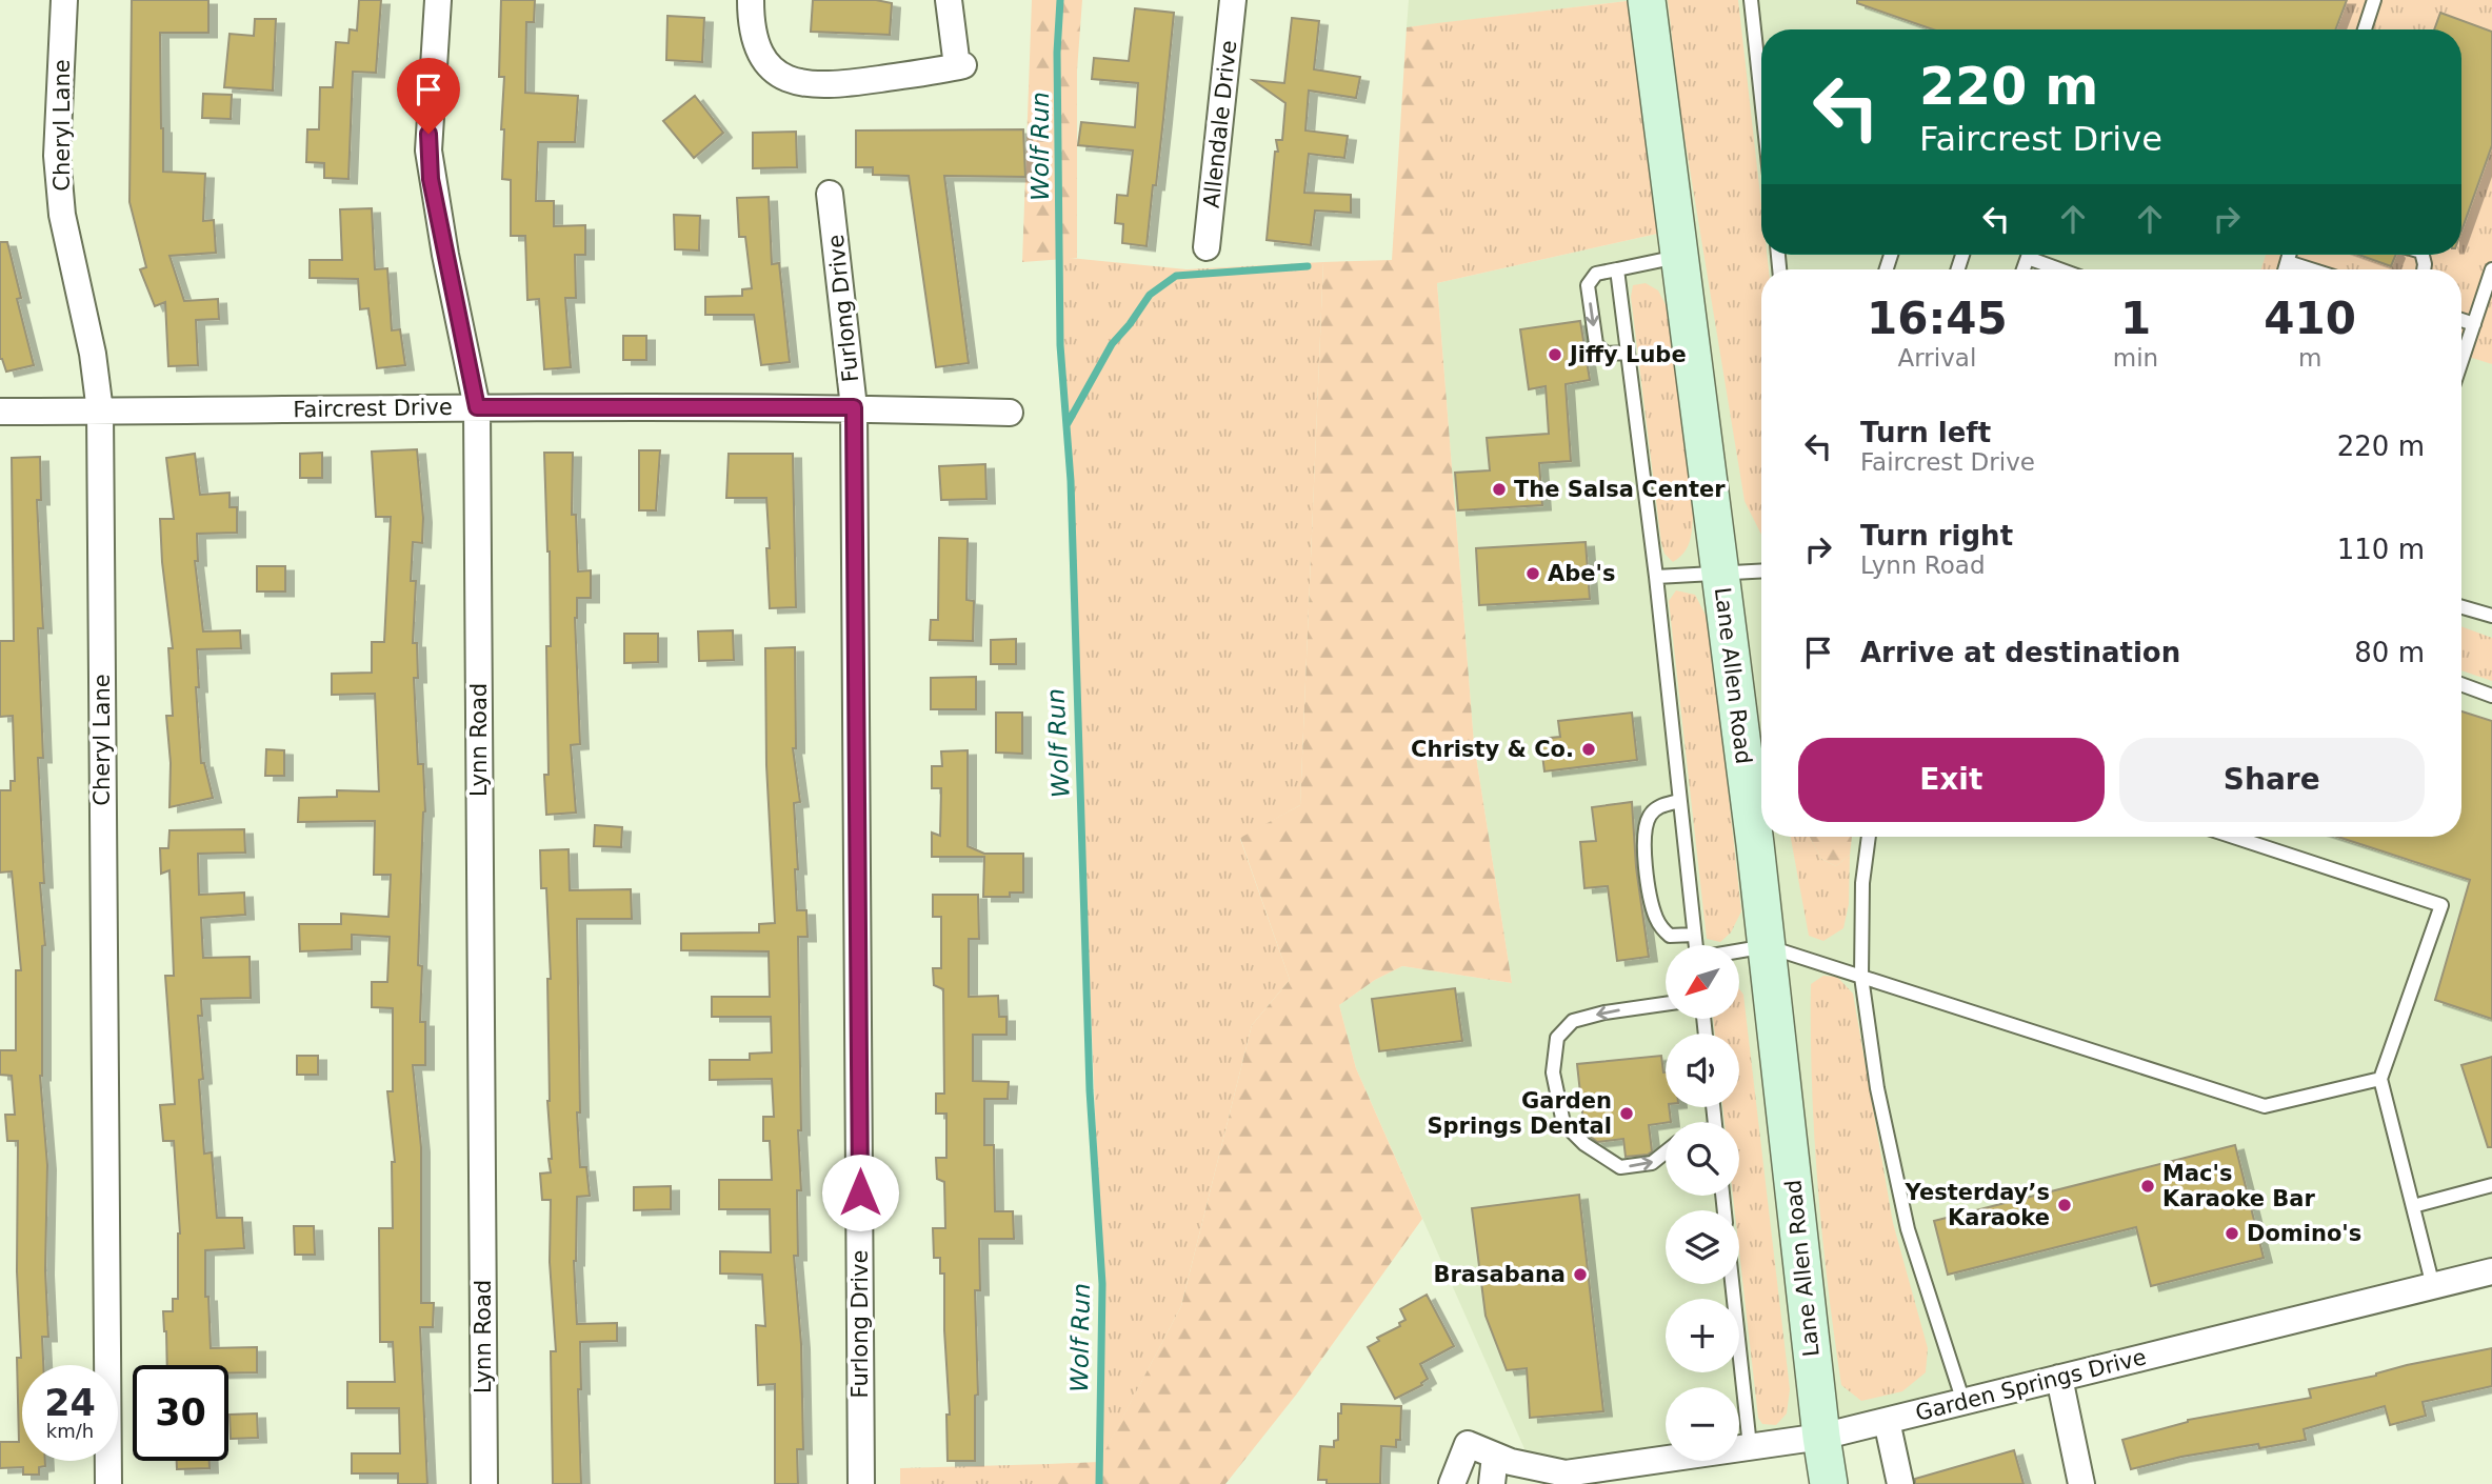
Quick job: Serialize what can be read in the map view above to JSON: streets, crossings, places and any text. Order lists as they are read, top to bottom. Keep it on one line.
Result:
{"streets":{"main road":["Lane Allen Road"],"street":["Allendale Drive","Cheryl Lane","Furlong Drive","Faircrest Drive","Lynn Road","Garden Springs Drive"]},"crossings":[["Cheryl Lane","Faircrest Drive"],["Furlong Drive","Faircrest Drive"],["Faircrest Drive","Lynn Road"],["Lane Allen Road","Garden Springs Drive"]],"water":["Wolf Run"],"places":["Jiffy Lube","The Salsa Center","Abe's","Christy & Co.","Garden Springs Dental","Mac's Karaoke Bar","Yesterday’s Karaoke","Domino's","Brasabana"],"north":"bottom left","page":{"turn":["220 m","Faircrest Drive"],"eta":["16:45","Arrival","1","min","410","m"],"list":[{"name":"Turn left","note":"Faircrest Drive","value":"220 m"},{"name":"Turn right","note":"Lynn Road","value":"110 m"},{"name":"Arrive at destination","value":"80 m"}],"buttons":["Exit","Share"],"map_buttons":["+","−"],"speed":"24 km/h","limit":"30"}}
